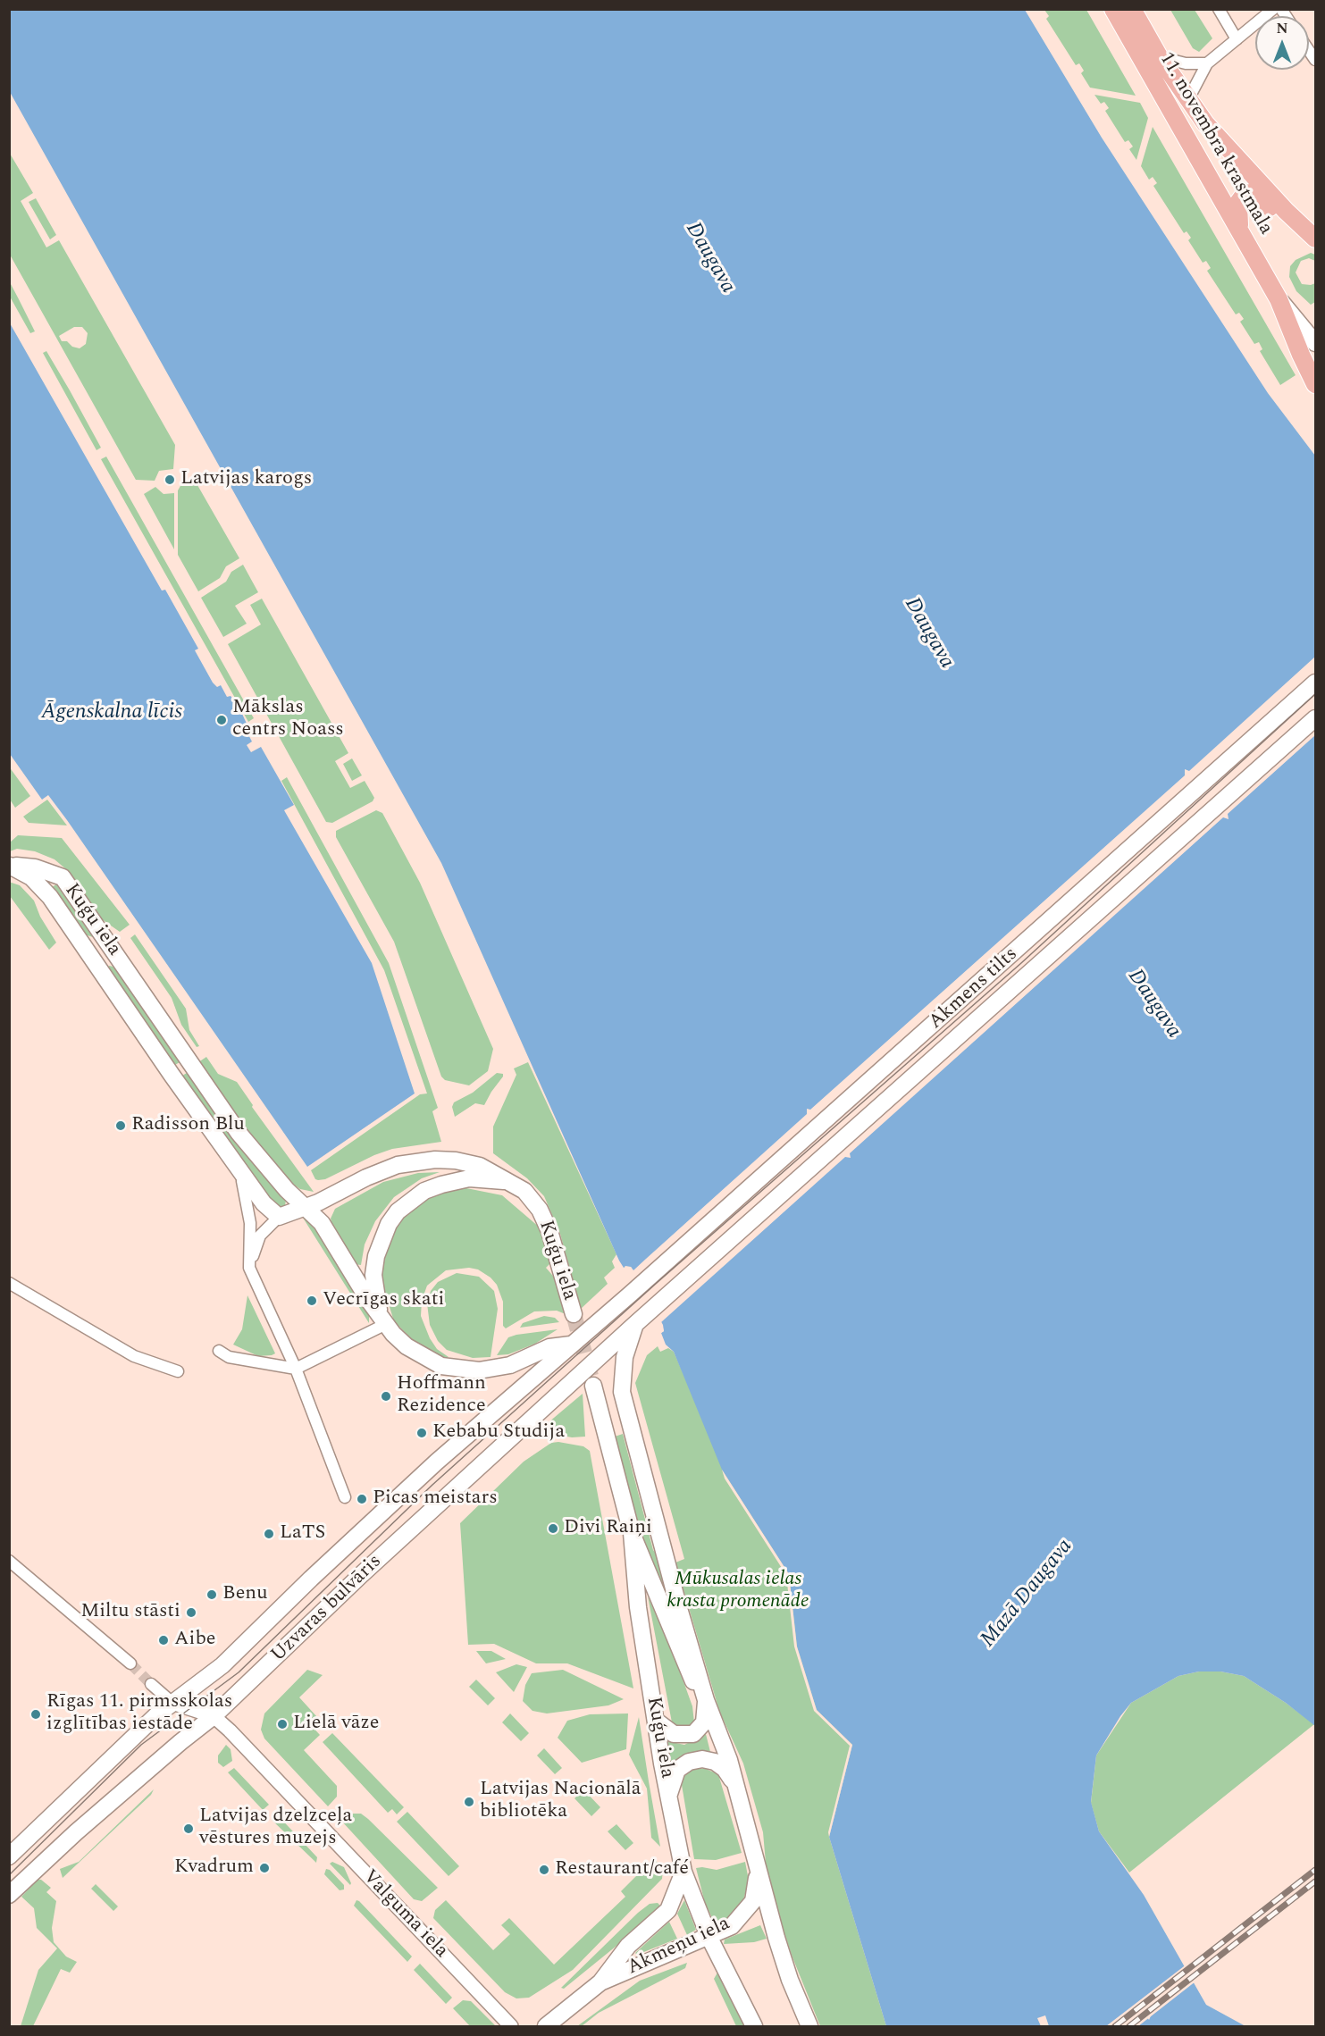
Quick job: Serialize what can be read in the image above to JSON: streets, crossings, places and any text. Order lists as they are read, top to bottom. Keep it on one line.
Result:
{"streets":{"main road":["11. novembra krastmala","Kuģu iela","Akmens tilts","Uzvaras bulvāris","Akmeņu iela"],"street":["Valguma iela"]},"crossings":[["Kuģu iela","Akmens tilts"],["Kuģu iela","Uzvaras bulvāris"],["Kuģu iela","Akmeņu iela"],["Akmens tilts","Uzvaras bulvāris"],["Uzvaras bulvāris","Valguma iela"]],"water":["Daugava","Āgenskalna līcis","Mazā Daugava"],"parks":["Mūkusalas ielas krasta promenāde"],"places":["Latvijas karogs","Mākslas centrs Noass","Radisson Blu","Vecrīgas skati","Hoffmann Rezidence","Kebabu Studija","Picas meistars","Divi Raiņi","LaTS","Benu","Miltu stāsti","Aibe","Rīgas 11. pirmsskolas izglītības iestāde","Lielā vāze","Latvijas Nacionālā bibliotēka","Latvijas dzelzceļa vēstures muzejs","Kvadrum","Restaurant/café"],"north":"top"}
